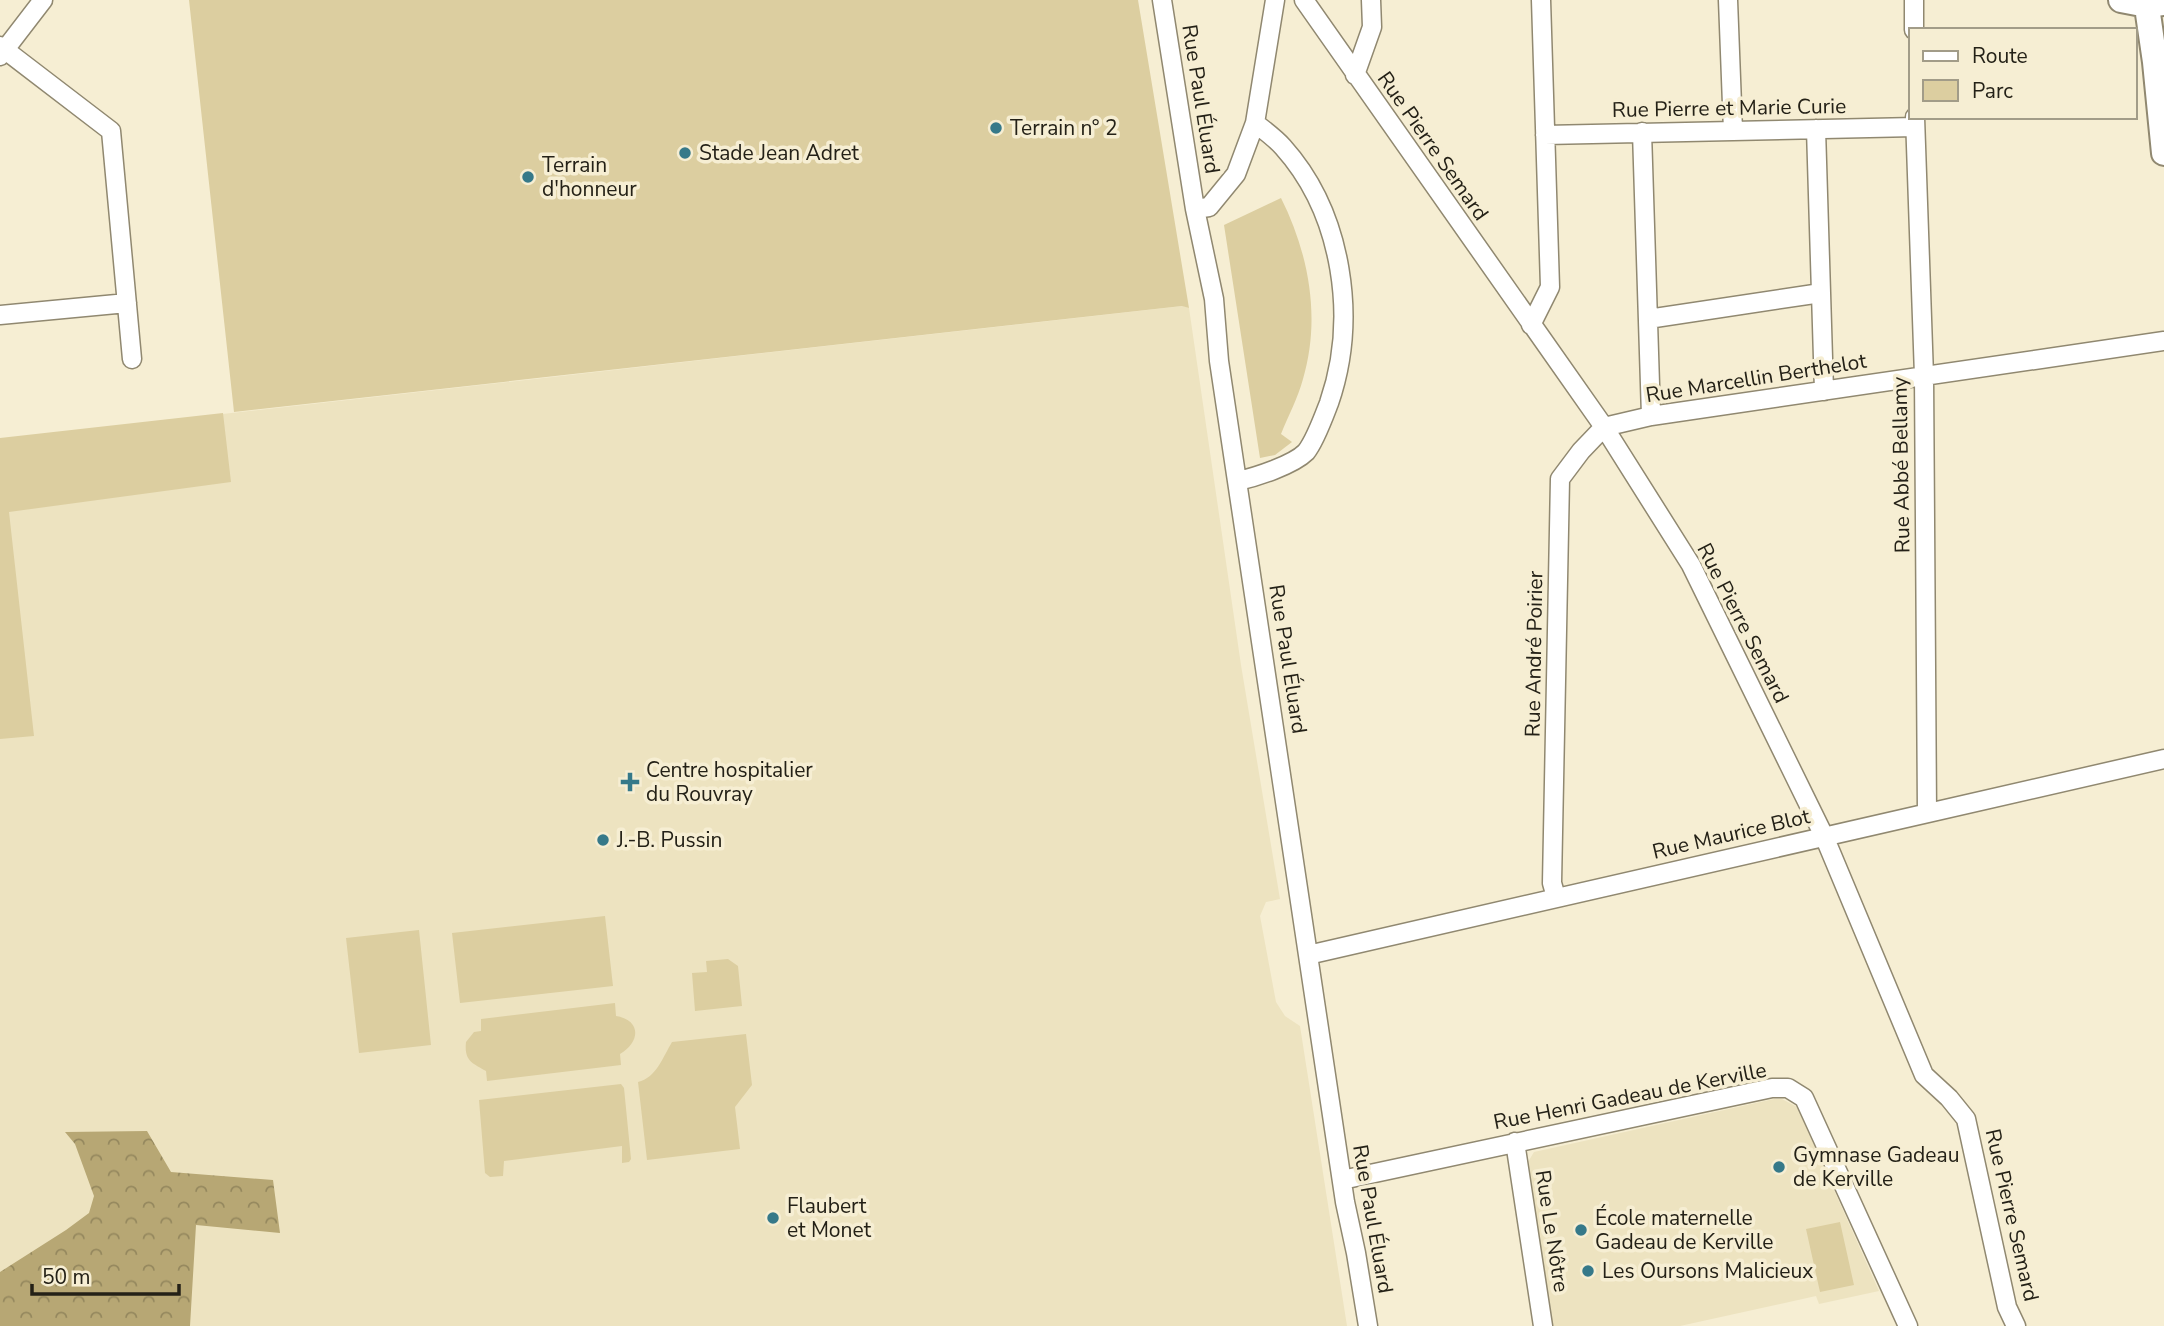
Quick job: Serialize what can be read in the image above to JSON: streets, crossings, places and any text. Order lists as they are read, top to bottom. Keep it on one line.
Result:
{"streets":{"street":["Rue Paul Éluard","Rue Pierre et Marie Curie","Rue Pierre Semard","Rue Marcellin Berthelot","Rue Abbé Bellamy","Rue André Poirier","Rue Maurice Blot","Rue Henri Gadeau de Kerville","Rue Le Nôtre"]},"crossings":[["Rue Paul Éluard","Rue Maurice Blot"],["Rue Paul Éluard","Rue Henri Gadeau de Kerville"],["Rue Pierre et Marie Curie","Rue Abbé Bellamy"],["Rue Pierre Semard","Rue Marcellin Berthelot"],["Rue Pierre Semard","Rue André Poirier"],["Rue Pierre Semard","Rue Maurice Blot"],["Rue Marcellin Berthelot","Rue Abbé Bellamy"],["Rue Marcellin Berthelot","Rue André Poirier"],["Rue Abbé Bellamy","Rue Maurice Blot"],["Rue André Poirier","Rue Maurice Blot"],["Rue Henri Gadeau de Kerville","Rue Le Nôtre"]],"places":{"other":["Terrain n° 2","Stade Jean Adret","Terrain d'honneur","J.-B. Pussin","Gymnase Gadeau de Kerville","Flaubert et Monet","École maternelle Gadeau de Kerville","Les Oursons Malicieux"],"health":["Centre hospitalier du Rouvray"]},"legend":["Route","Parc"],"scale_bar":"50 m"}
